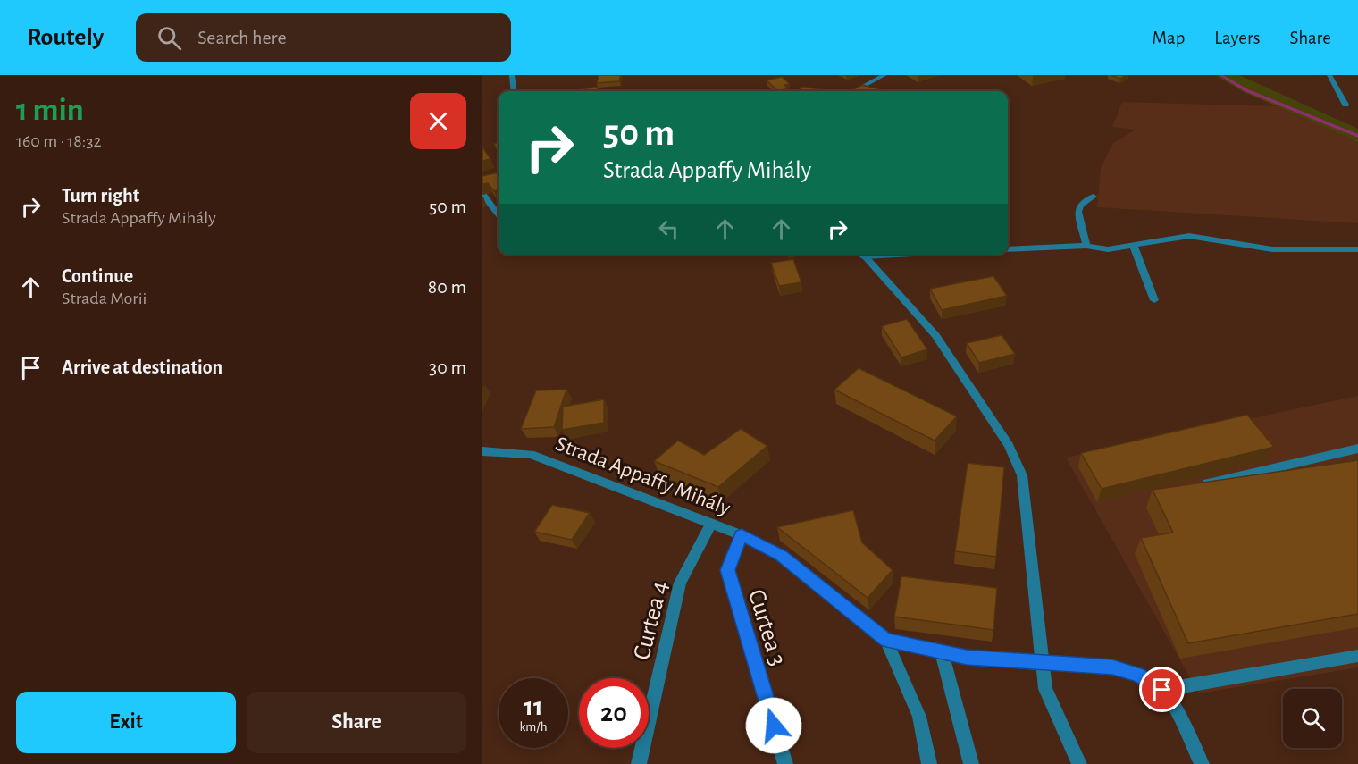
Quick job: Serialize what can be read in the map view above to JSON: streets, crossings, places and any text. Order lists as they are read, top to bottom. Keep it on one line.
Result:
{"streets":{"street":["Strada Appaffy Mihály","Curtea 4","Curtea 3"]},"crossings":[["Strada Appaffy Mihály","Curtea 4"],["Strada Appaffy Mihály","Curtea 3"]],"page":{"header":"Routely","search":"Search here","nav":["Map","Layers","Share"],"heading":["1 min","160 m · 18:32"],"turn":["50 m","Strada Appaffy Mihály"],"list":[{"name":"Turn right","note":"Strada Appaffy Mihály","value":"50 m"},{"name":"Continue","note":"Strada Morii","value":"80 m"},{"name":"Arrive at destination","value":"30 m"}],"speed":"11 km/h","limit":"20","buttons":["Exit","Share"]}}
